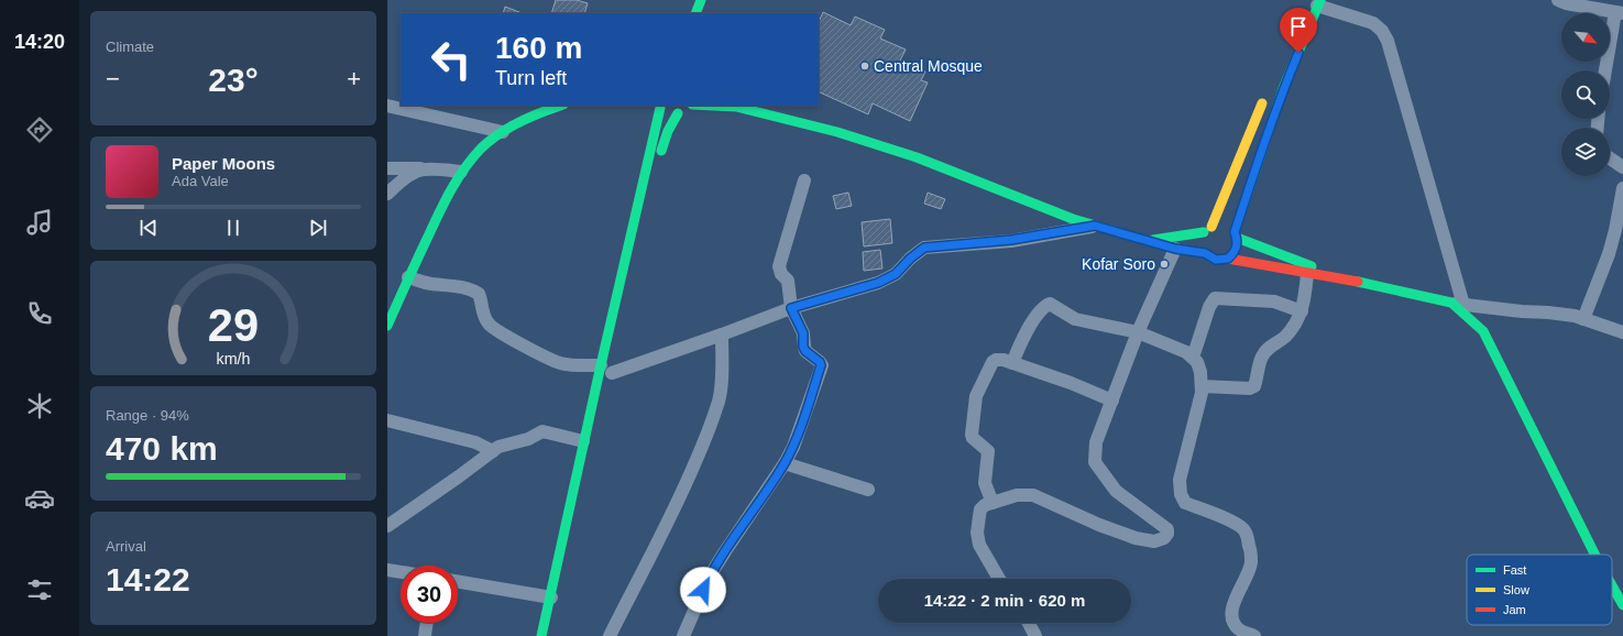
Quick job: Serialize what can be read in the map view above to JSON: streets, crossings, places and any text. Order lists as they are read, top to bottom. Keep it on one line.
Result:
{"places":["Central Mosque","Kofar Soro"],"legend":["Fast","Slow","Jam"],"north":"bottom right","page":{"tabs":"14:20","tile":["Climate",["Range · 94%","470 km"],["Arrival","14:22"]],"turn":["160 m","Turn left"],"heat":["−","23°","+"],"song":["Paper Moons","Ada Vale"],"limit":"30","trip":"14:22 · 2 min · 620 m","gauge":["29","km/h"]}}
